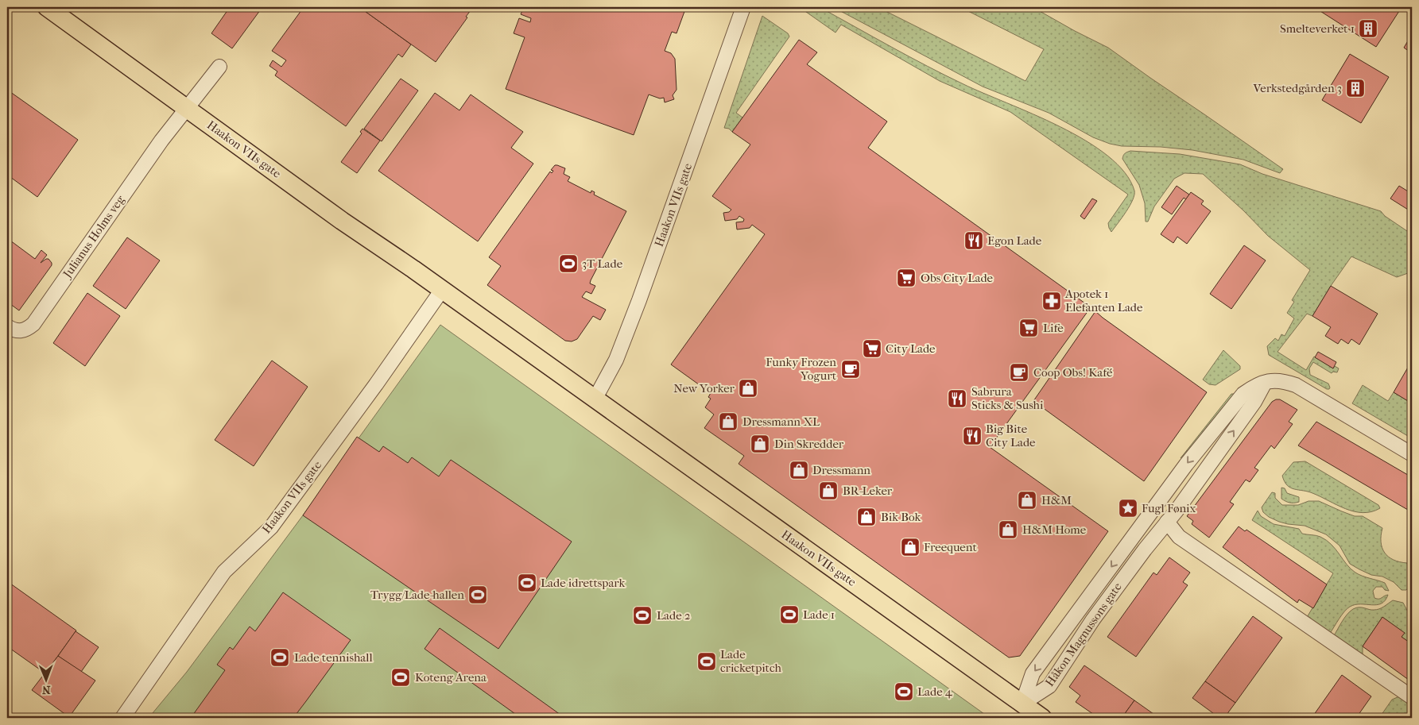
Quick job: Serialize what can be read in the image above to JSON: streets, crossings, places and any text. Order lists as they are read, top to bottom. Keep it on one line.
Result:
{"streets":{"main road":["Haakon VIIs gate"],"street":["Julianus Holms veg","Håkon Magnussons gate"]},"crossings":[["Haakon VIIs gate","Julianus Holms veg"],["Haakon VIIs gate","Håkon Magnussons gate"]],"places":{"building":["Smelteverket 1","Verkstedgården 3"],"restaurant":["Egon Lade","Sabrura Sticks & Sushi","Big Bite City Lade"],"sports":["3T Lade","Lade idrettspark","Trygg/Lade-hallen","Lade 1","Lade 2","Lade tennishall","Lade cricketpitch","Koteng Arena","Lade 4"],"supermarket":["Obs City Lade","Life","City Lade"],"pharmacy":["Apotek 1 Elefanten Lade"],"cafe":["Funky Frozen Yogurt","Coop Obs! Kafé"],"shop":["New Yorker","Dressmann XL","Din Skredder","Dressmann","BR-Leker","H&M","Bik Bok","H&M Home","Freequent"],"place":["Fugl Fønix"]},"north":"bottom"}
